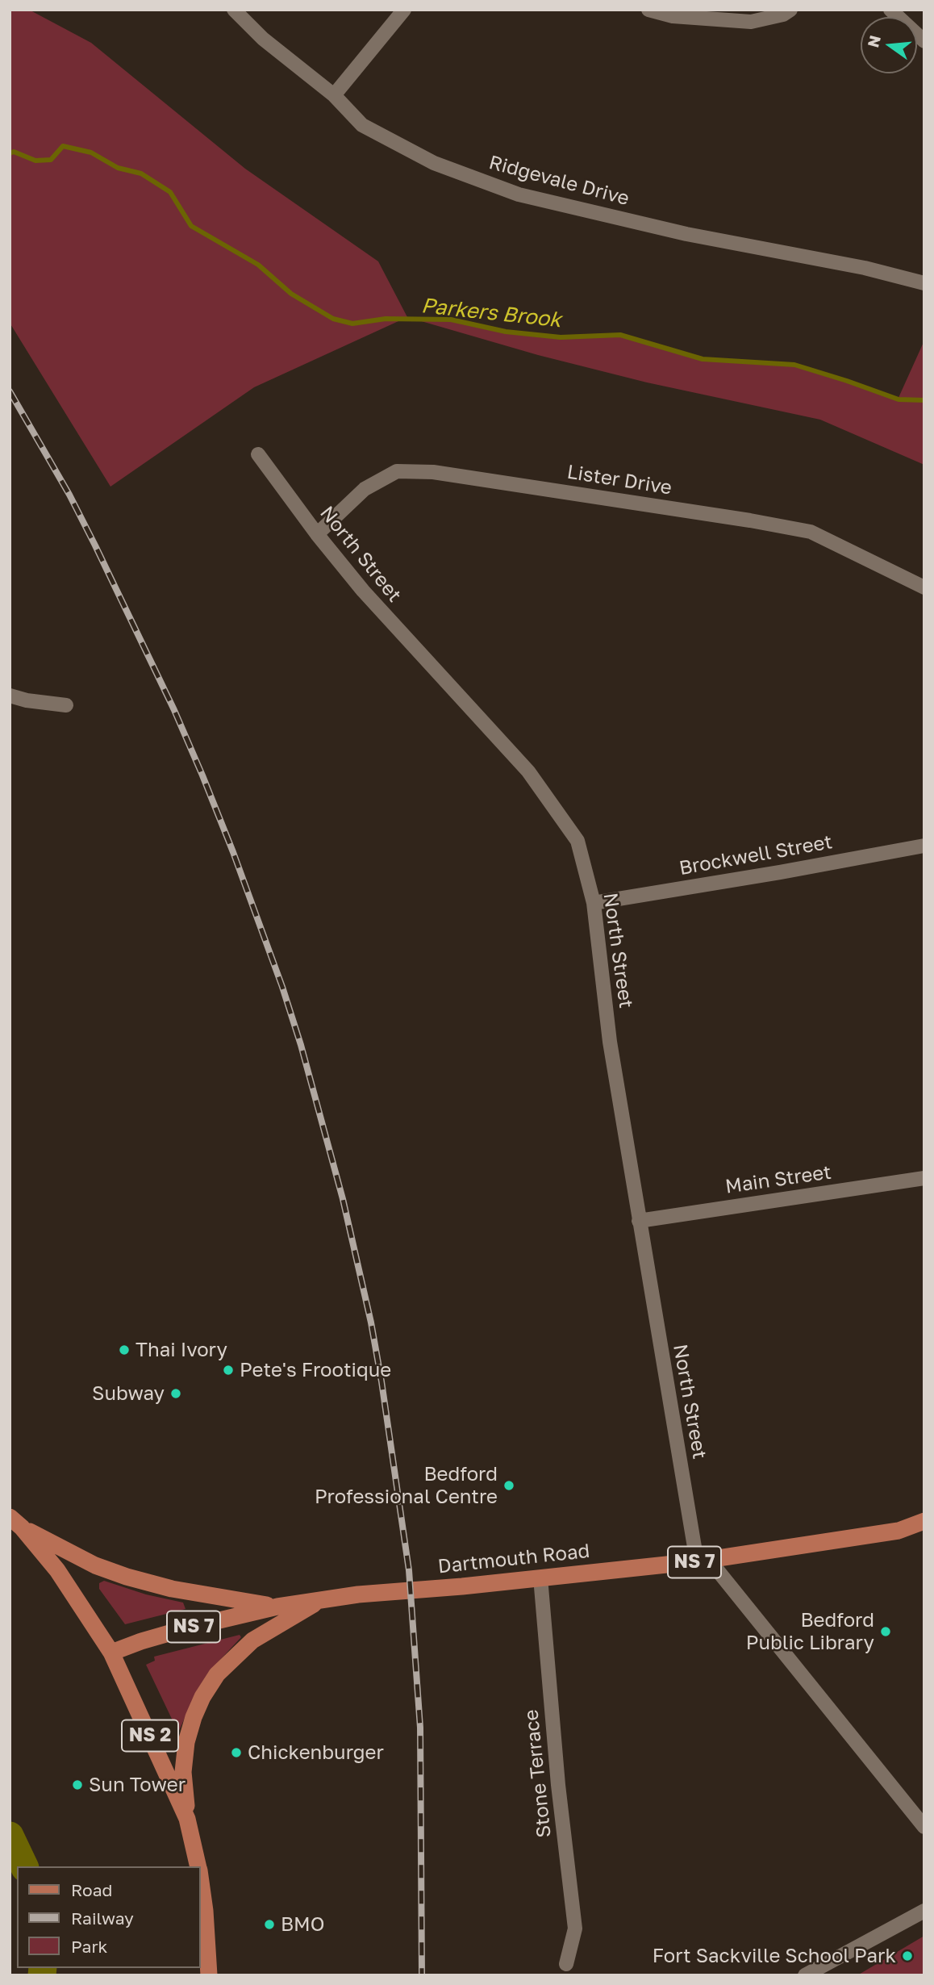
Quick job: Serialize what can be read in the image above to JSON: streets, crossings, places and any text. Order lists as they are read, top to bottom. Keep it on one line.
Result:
{"streets":{"main road":["Dartmouth Road","NS 7","NS 2"],"street":["Ridgevale Drive","Lister Drive","North Street","Brockwell Street","Main Street","Stone Terrace"]},"crossings":[["Lister Drive","North Street"],["North Street","Brockwell Street"],["North Street","Main Street"],["North Street","Dartmouth Road"],["Dartmouth Road","NS 2"],["Dartmouth Road","Stone Terrace"]],"water":["Parkers Brook"],"places":["Thai Ivory","Pete's Frootique","Subway","Bedford Professional Centre","Bedford Public Library","Chickenburger","Sun Tower","BMO","Fort Sackville School Park"],"legend":["Road","Railway","Park"],"north":"left"}
